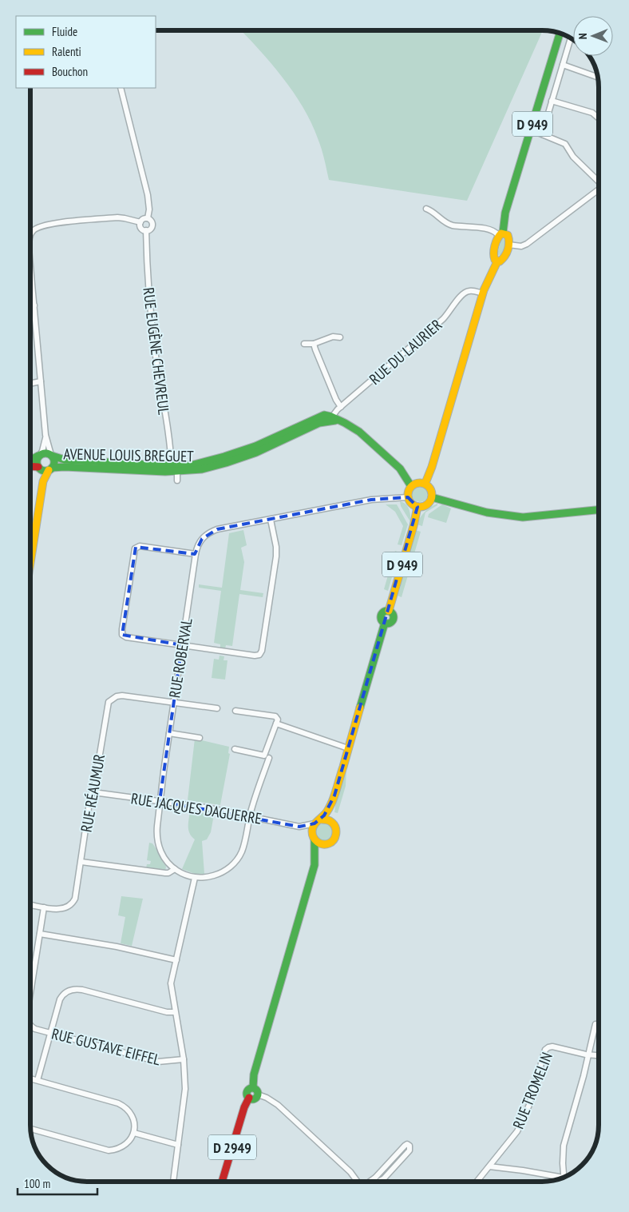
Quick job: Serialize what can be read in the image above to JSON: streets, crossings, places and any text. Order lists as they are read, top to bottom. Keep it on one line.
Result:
{"streets":{"main road":["D 949","AVENUE LOUIS BREGUET","D 2949"],"street":["RUE EUGÈNE CHEVREUL","RUE DU LAURIER","RUE ROBERVAL","RUE RÉAUMUR","RUE JACQUES DAGUERRE","RUE GUSTAVE EIFFEL","RUE TROMELIN"]},"crossings":[["D 949","RUE ROBERVAL"],["RUE EUGÈNE CHEVREUL","AVENUE LOUIS BREGUET"],["RUE DU LAURIER","AVENUE LOUIS BREGUET"],["RUE ROBERVAL","RUE RÉAUMUR"],["RUE ROBERVAL","RUE JACQUES DAGUERRE"],["RUE RÉAUMUR","RUE JACQUES DAGUERRE"],["RUE RÉAUMUR","RUE GUSTAVE EIFFEL"]],"legend":["Fluide","Ralenti","Bouchon"],"scale_bar":"100 m","north":"left"}
